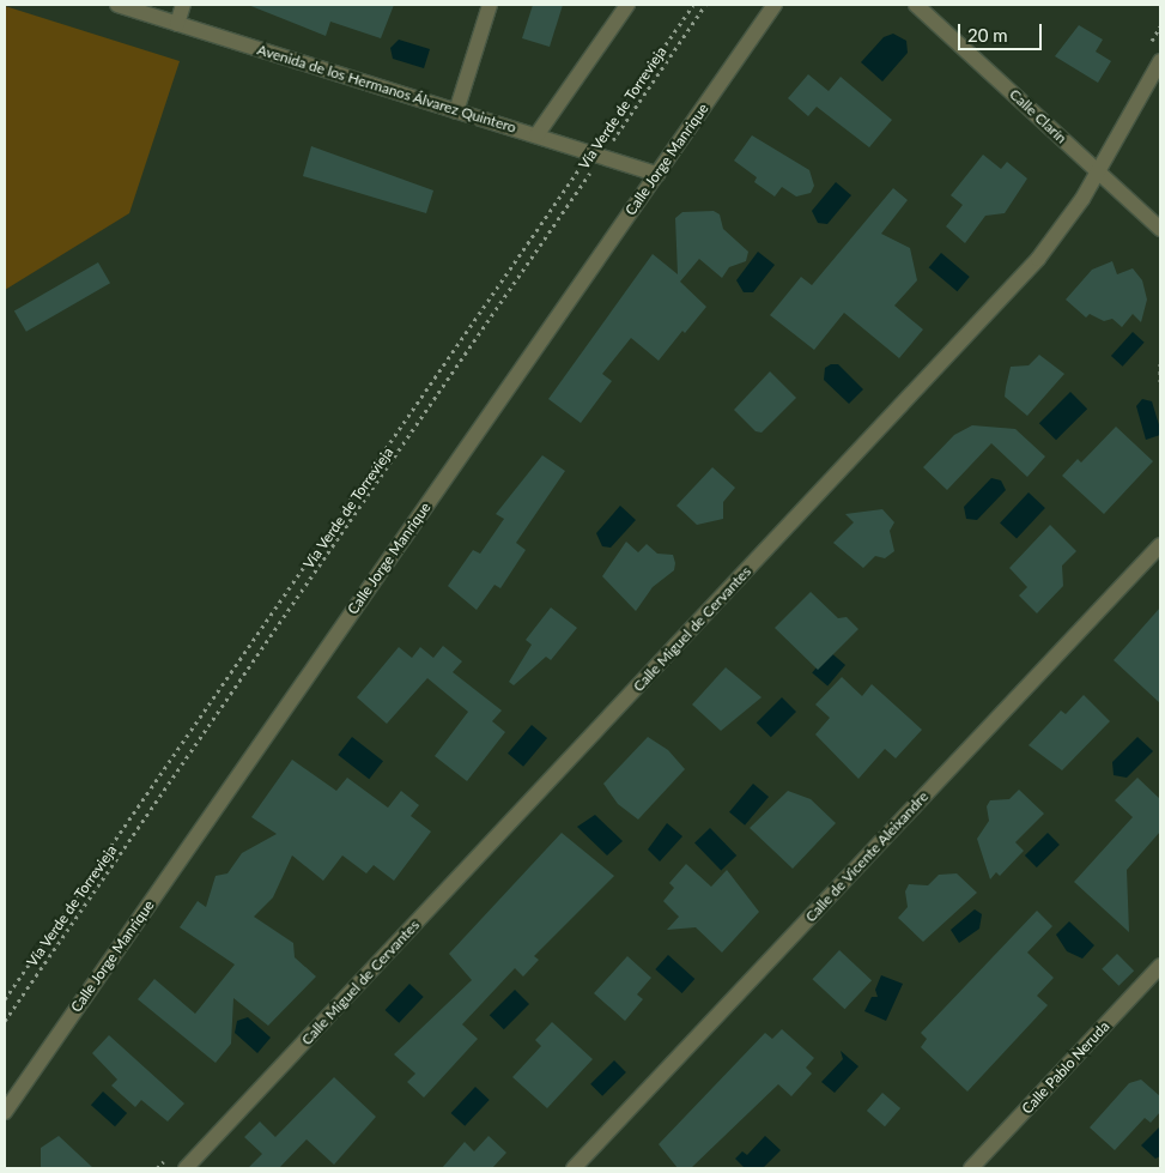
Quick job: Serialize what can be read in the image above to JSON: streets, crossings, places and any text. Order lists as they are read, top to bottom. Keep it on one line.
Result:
{"streets":{"street":["Avenida de los Hermanos Álvarez Quintero","Calle Clarín","Calle Jorge Manrique","Calle Miguel de Cervantes","Calle de Vicente Aleixandre","Calle Pablo Neruda"],"path":["Vía Verde de Torrevieja"]},"crossings":[["Avenida de los Hermanos Álvarez Quintero","Vía Verde de Torrevieja"],["Avenida de los Hermanos Álvarez Quintero","Calle Jorge Manrique"],["Calle Clarín","Calle Miguel de Cervantes"]],"scale_bar":"20 m"}
